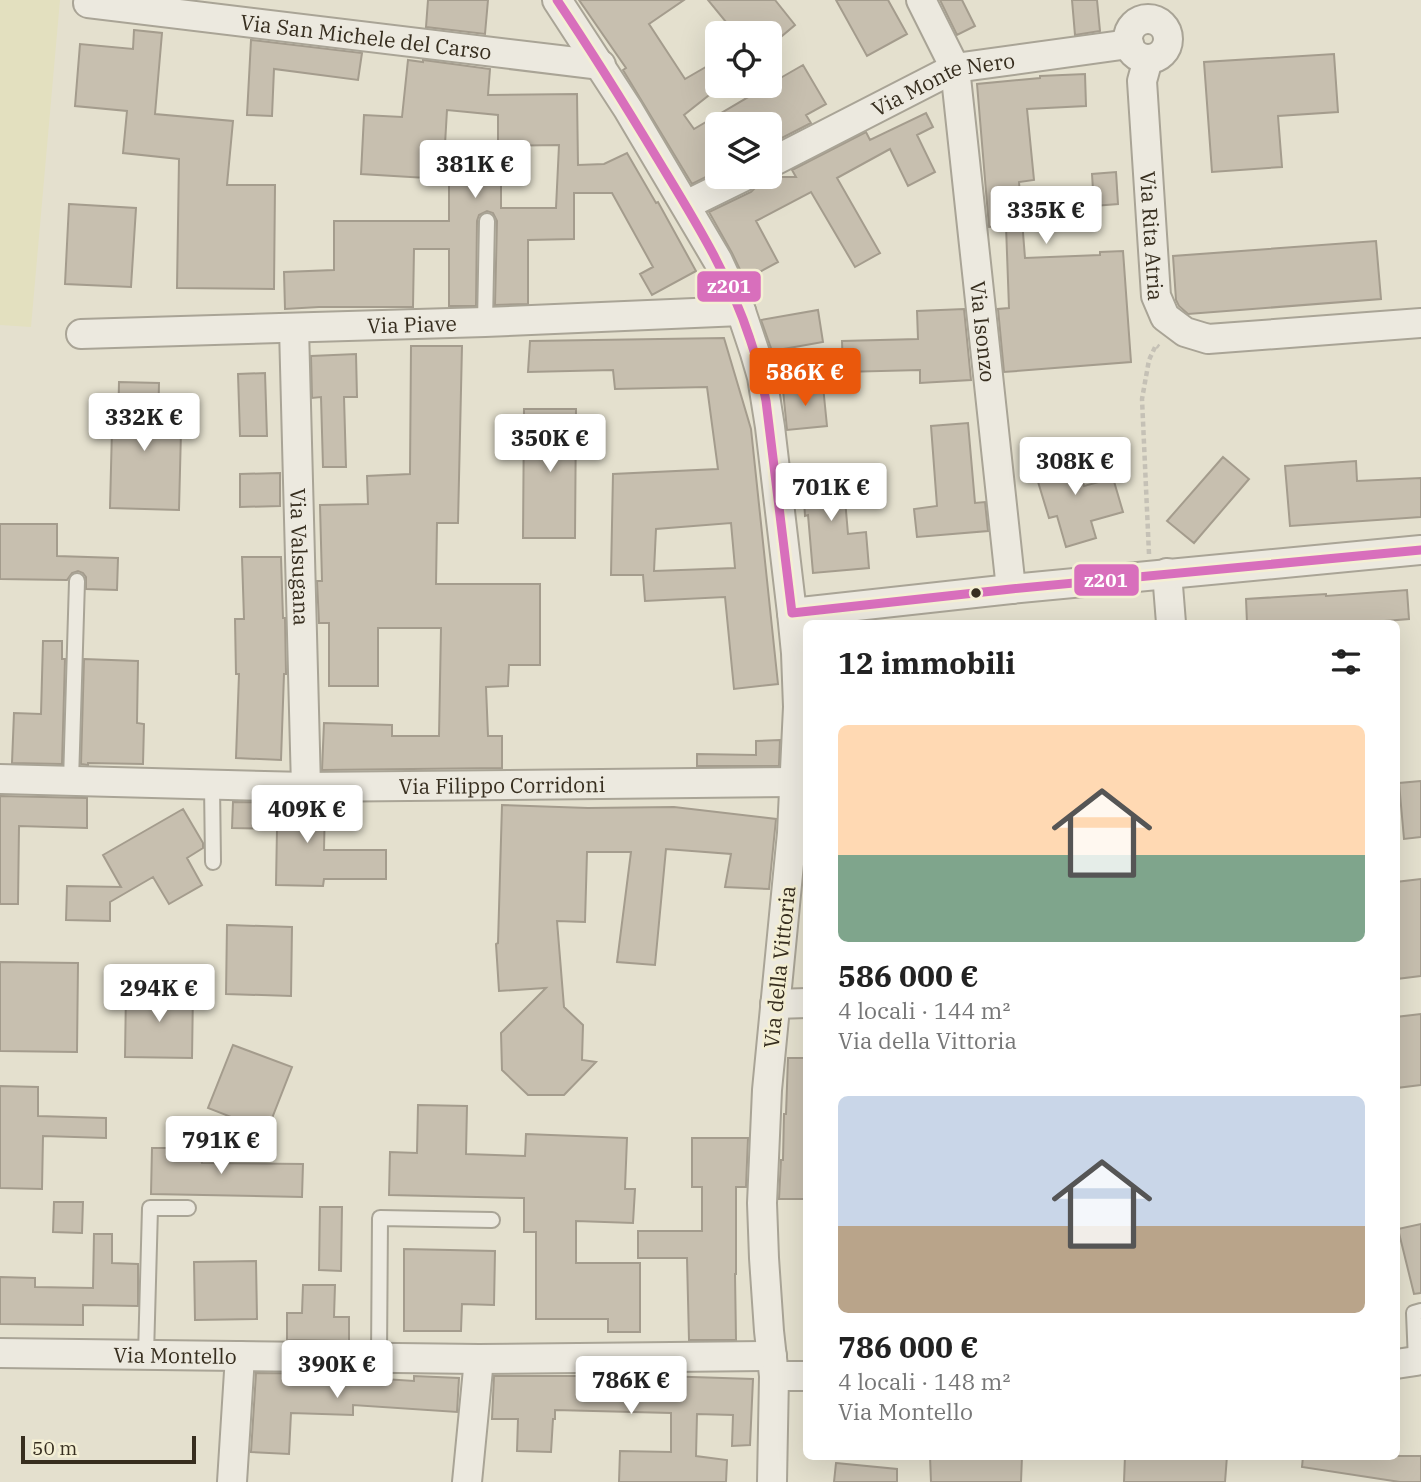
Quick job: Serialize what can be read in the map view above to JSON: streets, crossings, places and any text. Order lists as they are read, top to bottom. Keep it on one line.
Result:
{"streets":{"street":["Via San Michele del Carso","Via Monte Nero","Via Rita Atria","Via Piave","Via Isonzo","Via Valsugana","Via Filippo Corridoni","Via della Vittoria","Via Montello"]},"crossings":[["Via San Michele del Carso","Via della Vittoria"],["Via Monte Nero","Via Rita Atria"],["Via Monte Nero","Via Isonzo"],["Via Piave","Via Valsugana"],["Via Piave","Via della Vittoria"],["Via Valsugana","Via Filippo Corridoni"],["Via Filippo Corridoni","Via della Vittoria"],["Via della Vittoria","Via Montello"]],"lines":["transit line z201"],"scale_bar":"50 m","page":{"price":["381K €","335K €","586K €","332K €","350K €","308K €","701K €","409K €","294K €","791K €","390K €","786K €"],"heading":"12 immobili","list":[{"name":"586 000 €","note":"4 locali · 144 m² · Via della Vittoria"},{"name":"786 000 €","note":"4 locali · 148 m² · Via Montello"}],"scale":"50 m"}}
